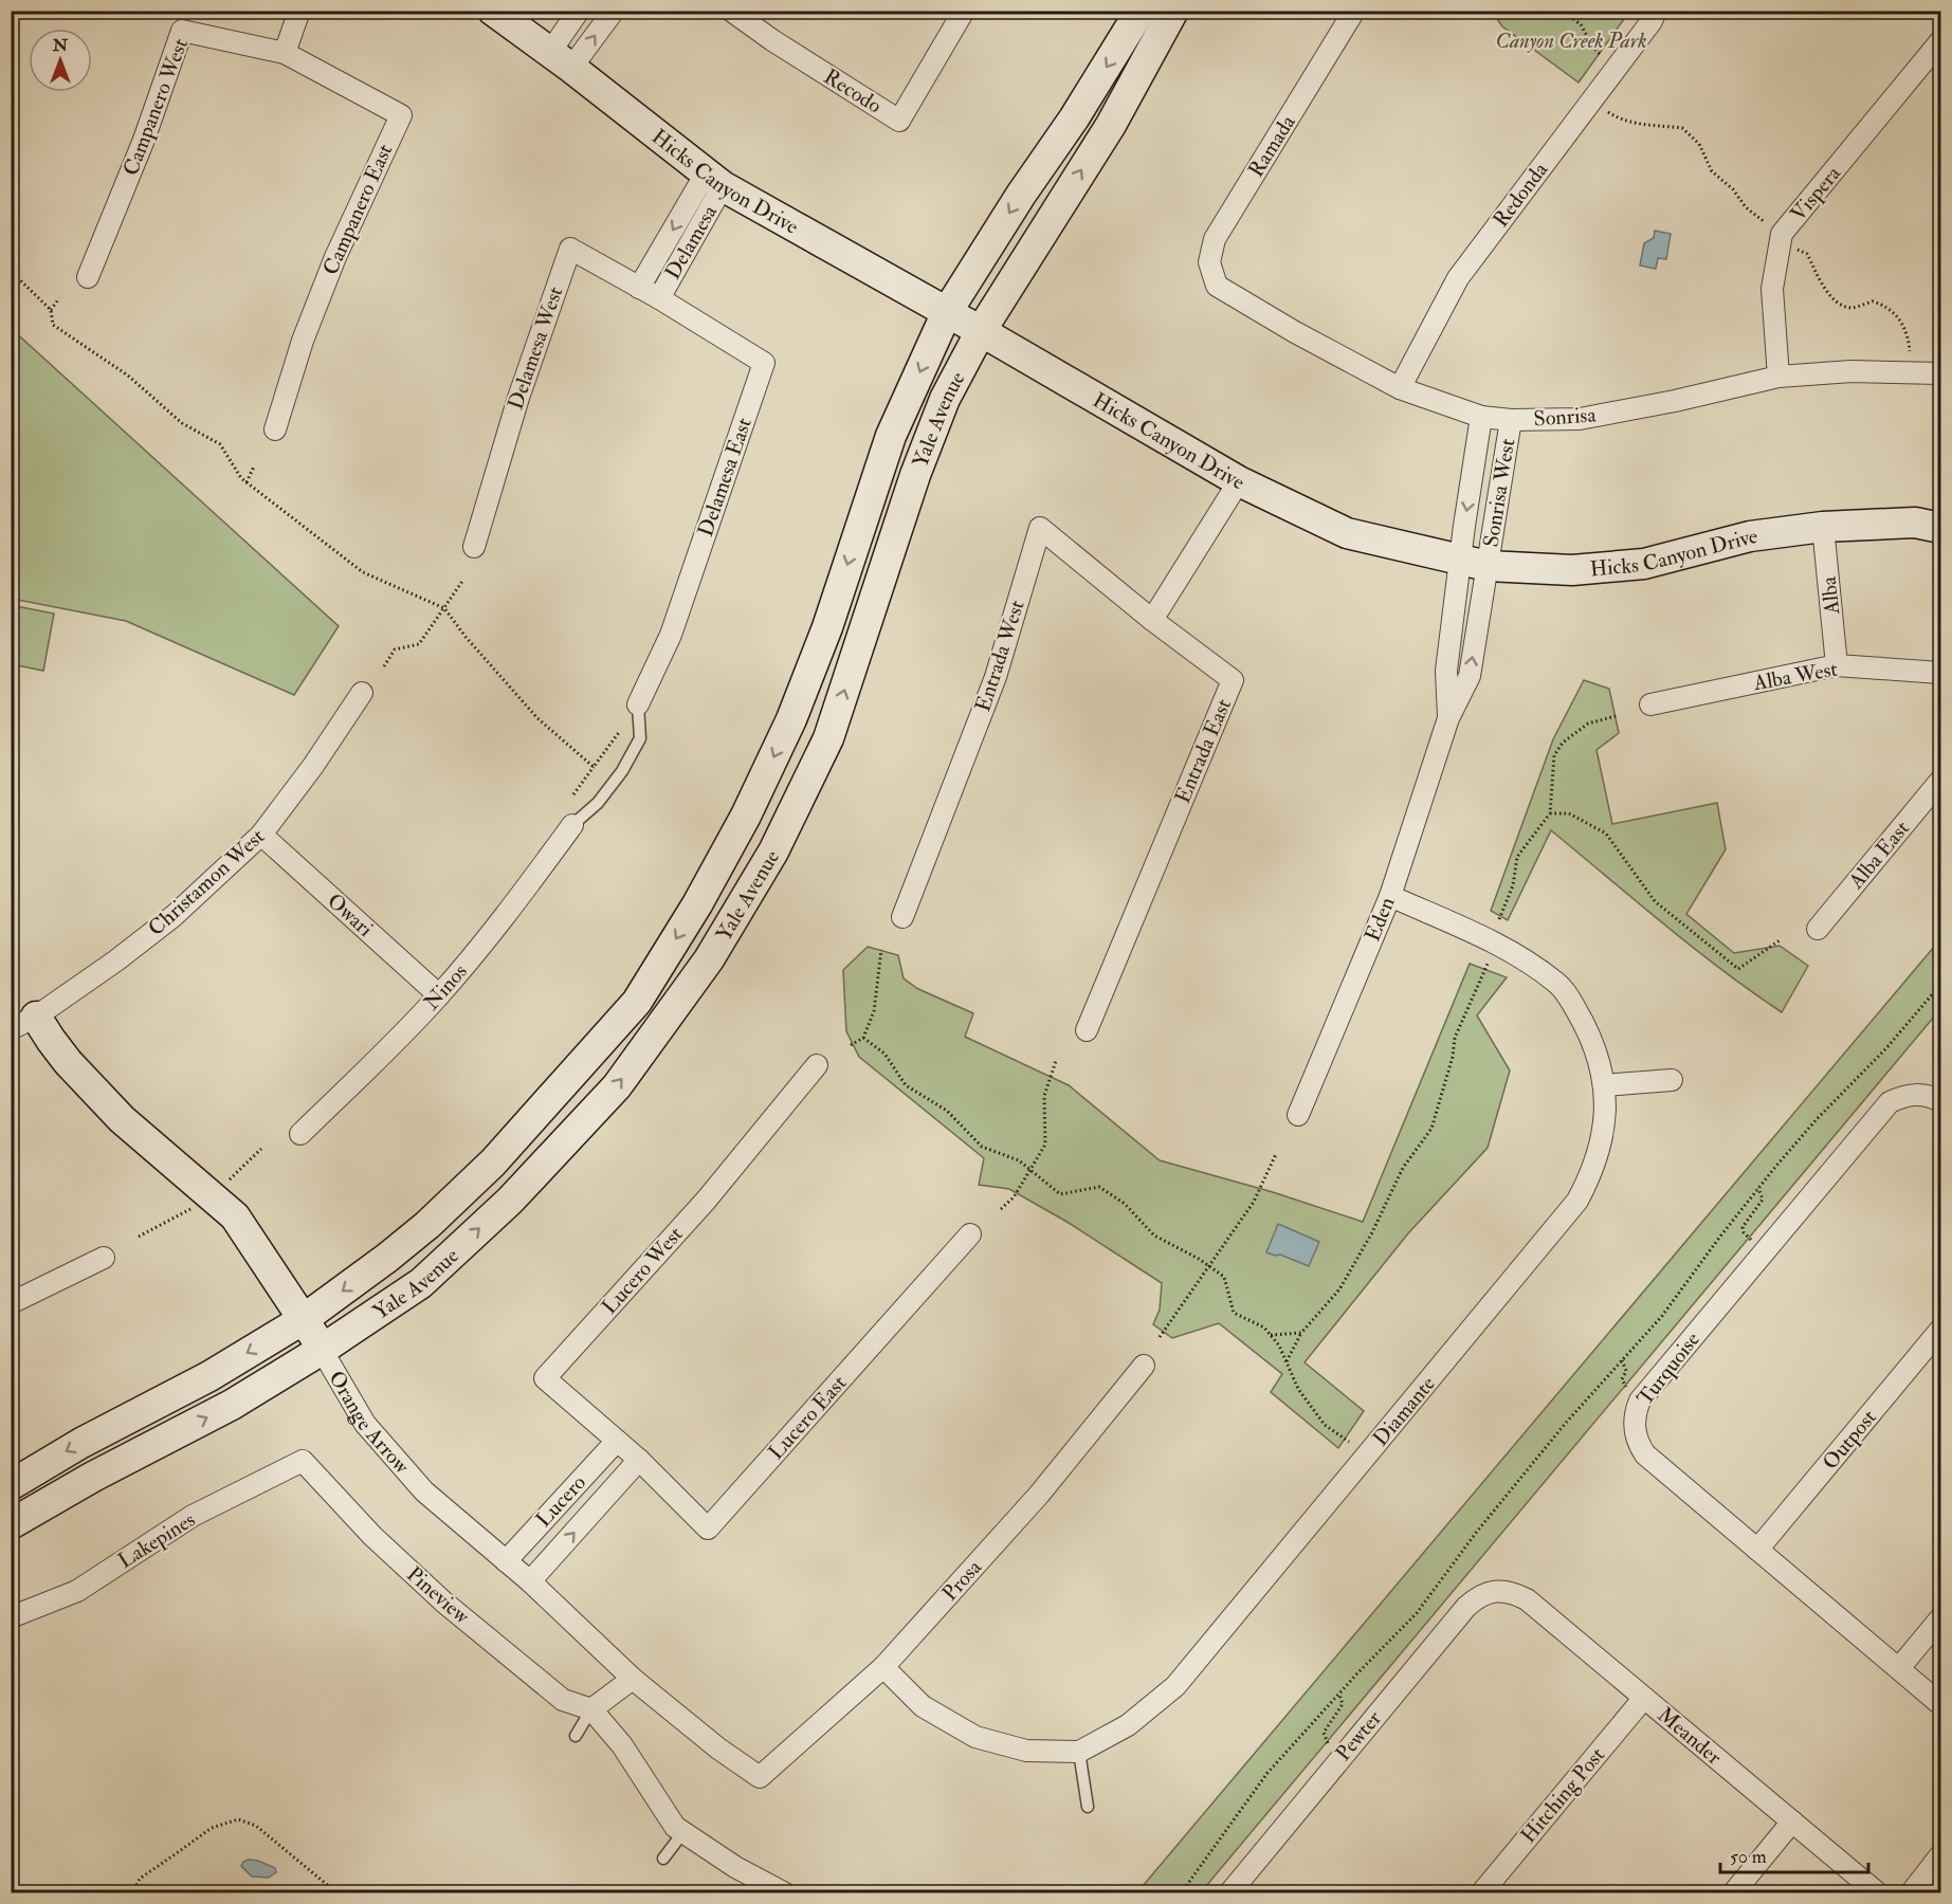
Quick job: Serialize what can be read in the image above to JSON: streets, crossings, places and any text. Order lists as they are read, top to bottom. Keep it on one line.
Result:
{"streets":{"main road":["Hicks Canyon Drive","Yale Avenue","Orange Arrow"],"street":["Recodo","Campanero West","Ramada","Vispera","Redonda","Campanero East","Delamesa","Delamesa West","Sonrisa","Delamesa East","Sonrisa West","Alba","Entrada West","Alba West","Entrada East","Alba East","Christamon West","Owari","Eden","Ninos","Lucero West","Turquoise","Diamante","Lucero East","Outpost","Lucero","Lakepines","Prosa","Pineview","Pewter","Meander","Hitching Post"]},"crossings":[["Campanero West","Campanero East"],["Ramada","Sonrisa"],["Hicks Canyon Drive","Delamesa"],["Hicks Canyon Drive","Yale Avenue"],["Hicks Canyon Drive","Sonrisa West"],["Hicks Canyon Drive","Alba"],["Hicks Canyon Drive","Eden"],["Vispera","Sonrisa"],["Redonda","Sonrisa"],["Delamesa","Delamesa West"],["Delamesa","Delamesa East"],["Delamesa West","Delamesa East"],["Sonrisa","Sonrisa West"],["Yale Avenue","Orange Arrow"],["Sonrisa West","Eden"],["Alba","Alba West"],["Entrada West","Entrada East"],["Christamon West","Owari"],["Christamon West","Orange Arrow"],["Owari","Ninos"],["Eden","Diamante"],["Lucero West","Lucero East"],["Lucero West","Lucero"],["Turquoise","Outpost"],["Diamante","Prosa"],["Lucero East","Lucero"],["Orange Arrow","Lucero"],["Orange Arrow","Prosa"],["Lakepines","Pineview"],["Pewter","Meander"],["Meander","Hitching Post"]],"parks":["Canyon Creek Park"],"scale_bar":"50 m","north":"top"}
